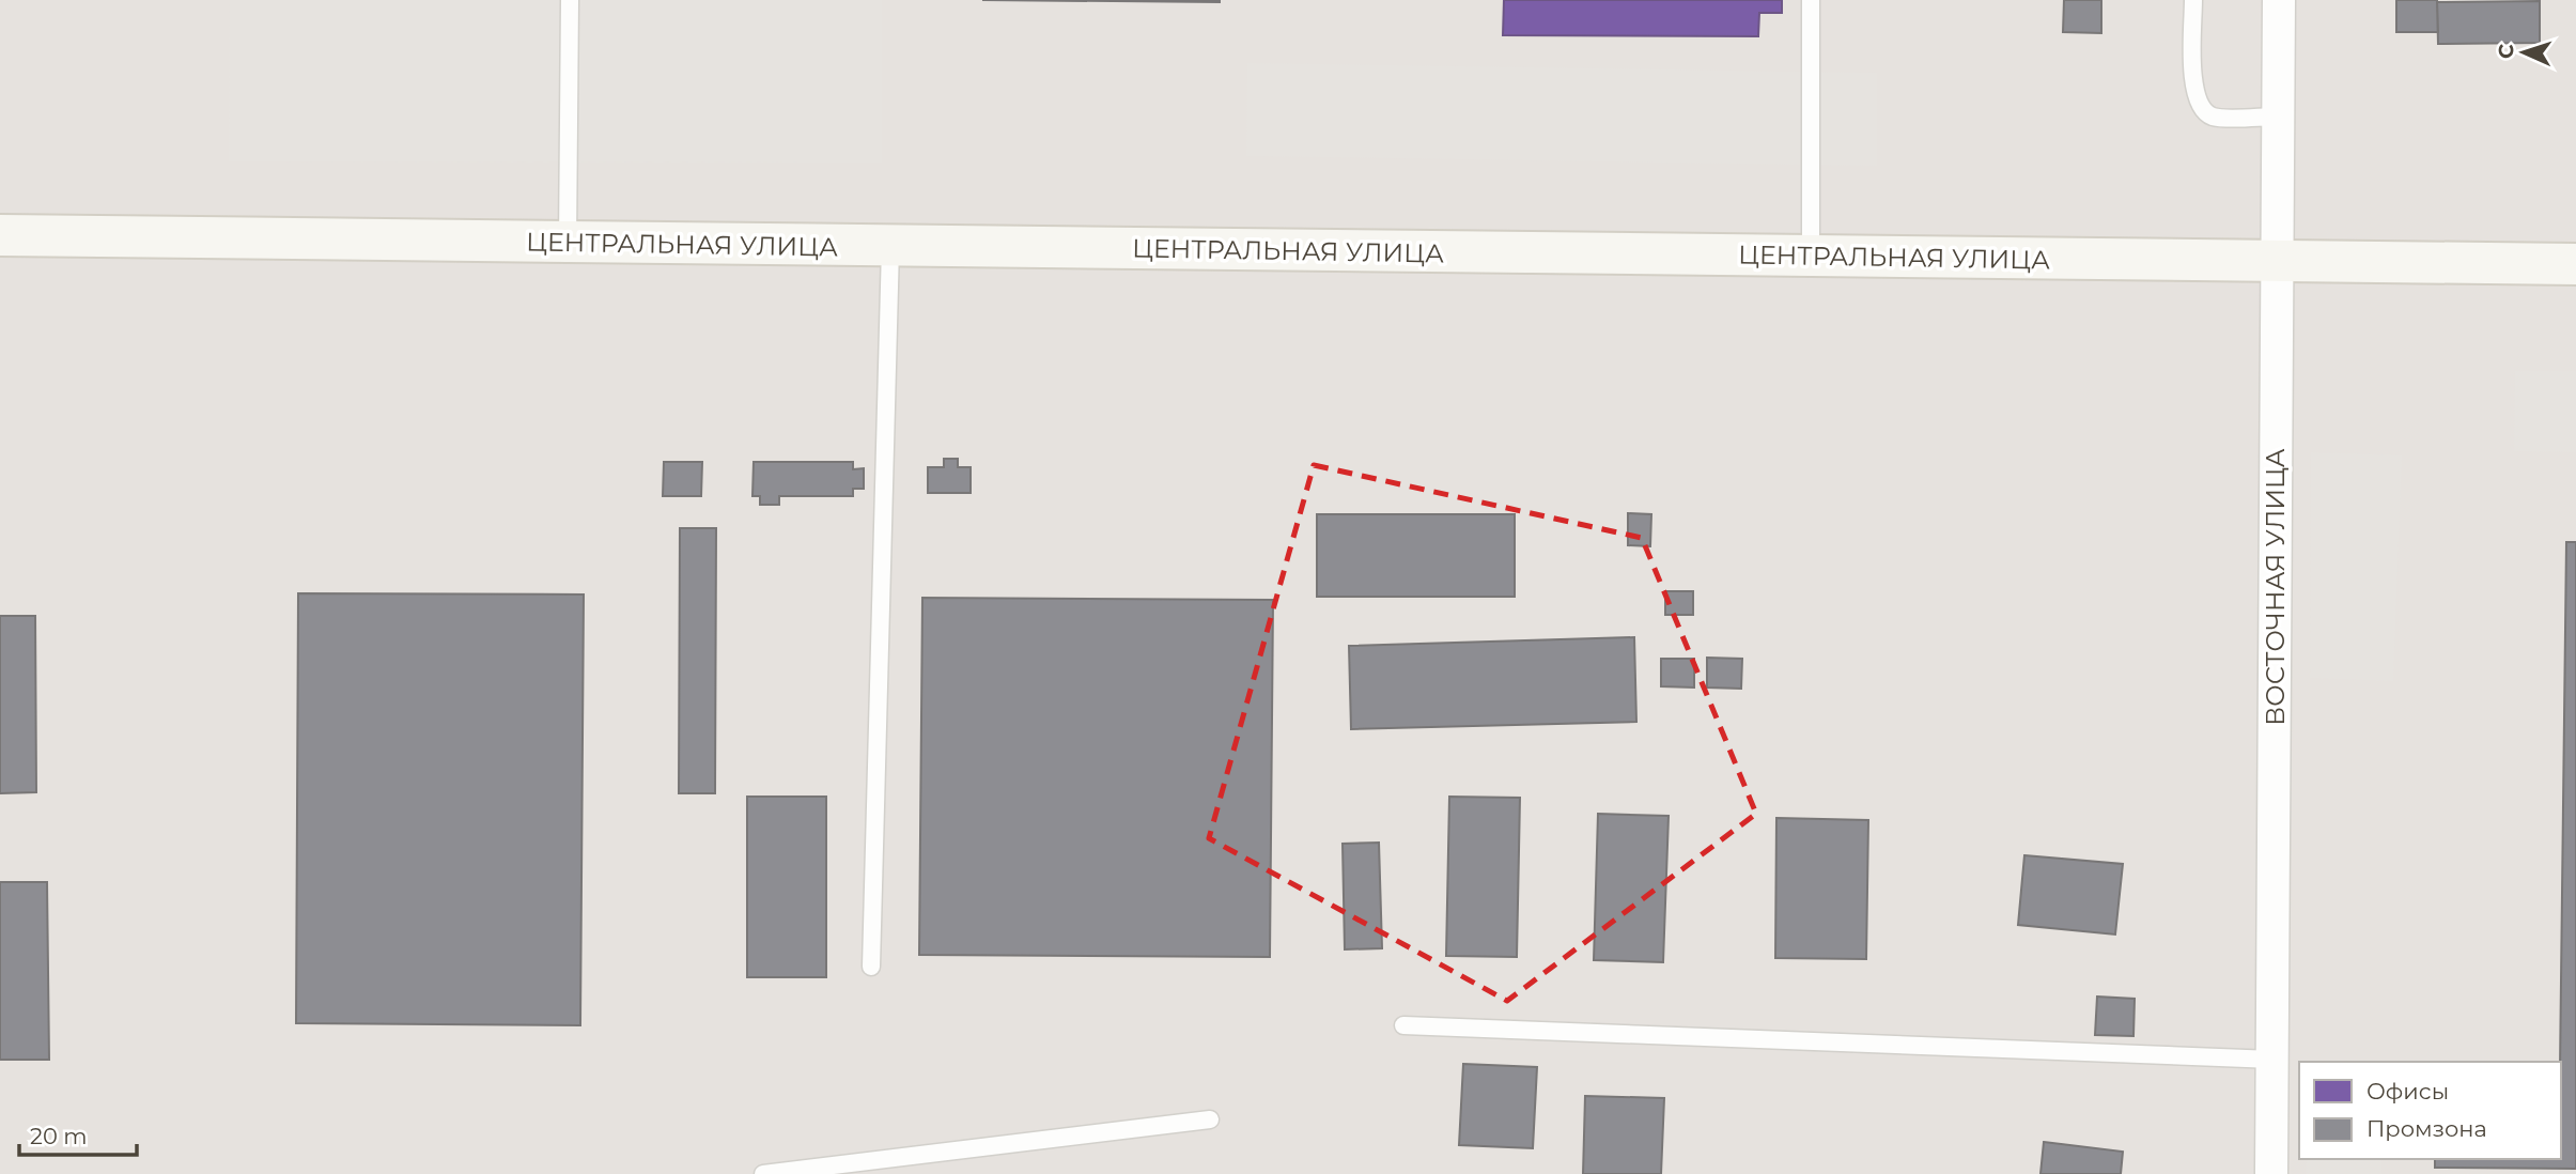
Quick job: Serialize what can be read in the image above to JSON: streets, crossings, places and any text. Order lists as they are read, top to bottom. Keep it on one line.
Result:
{"streets":{"street":["ЦЕНТРАЛЬНАЯ УЛИЦА","ВОСТОЧНАЯ УЛИЦА"]},"crossings":[["ЦЕНТРАЛЬНАЯ УЛИЦА","ВОСТОЧНАЯ УЛИЦА"]],"legend":["Офисы","Промзона"],"scale_bar":"20 m","north":"left"}
